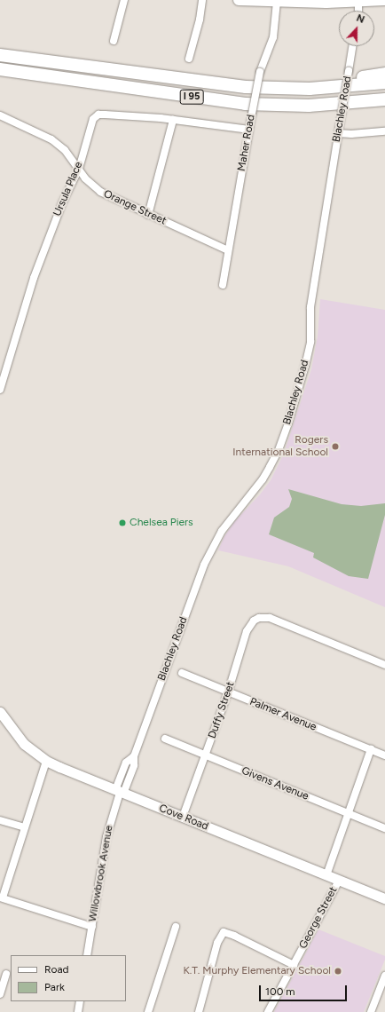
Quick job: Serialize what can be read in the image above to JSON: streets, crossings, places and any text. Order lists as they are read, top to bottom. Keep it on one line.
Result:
{"streets":{"highway":["I 95"],"main road":["Cove Road"],"street":["Blachley Road","Maher Road","Ursula Place","Orange Street","Duffy Street","Palmer Avenue","Givens Avenue","Willowbrook Avenue","George Street"]},"crossings":[["Blachley Road","Cove Road"],["Blachley Road","Willowbrook Avenue"],["Maher Road","Ursula Place"],["Maher Road","Orange Street"],["Ursula Place","Orange Street"],["Duffy Street","Palmer Avenue"],["Duffy Street","Givens Avenue"],["Duffy Street","Cove Road"],["Cove Road","Willowbrook Avenue"],["Cove Road","George Street"]],"places":["Rogers International School","Chelsea Piers","K.T. Murphy Elementary School"],"legend":["Road","Park"],"scale_bar":"100 m","north":"top"}
